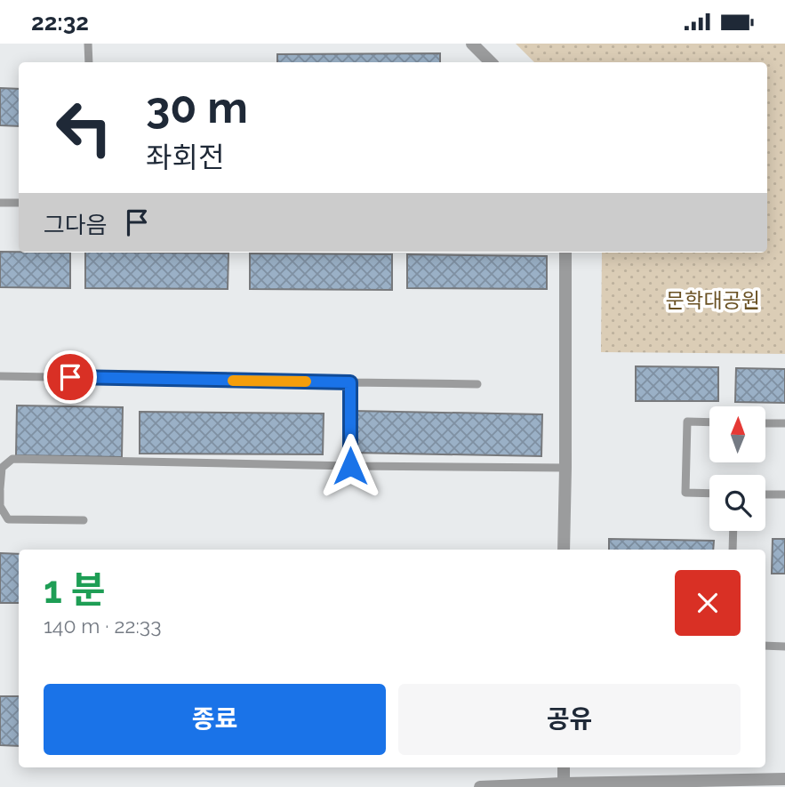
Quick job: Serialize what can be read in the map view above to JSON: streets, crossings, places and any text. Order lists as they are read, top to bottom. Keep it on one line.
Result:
{"parks":["문학대공원"],"north":"top","page":{"status":"22:32","turn":["30 m","좌회전"],"then":"그다음","heading":["1 분","140 m · 22:33"],"buttons":["종료","공유"]}}
